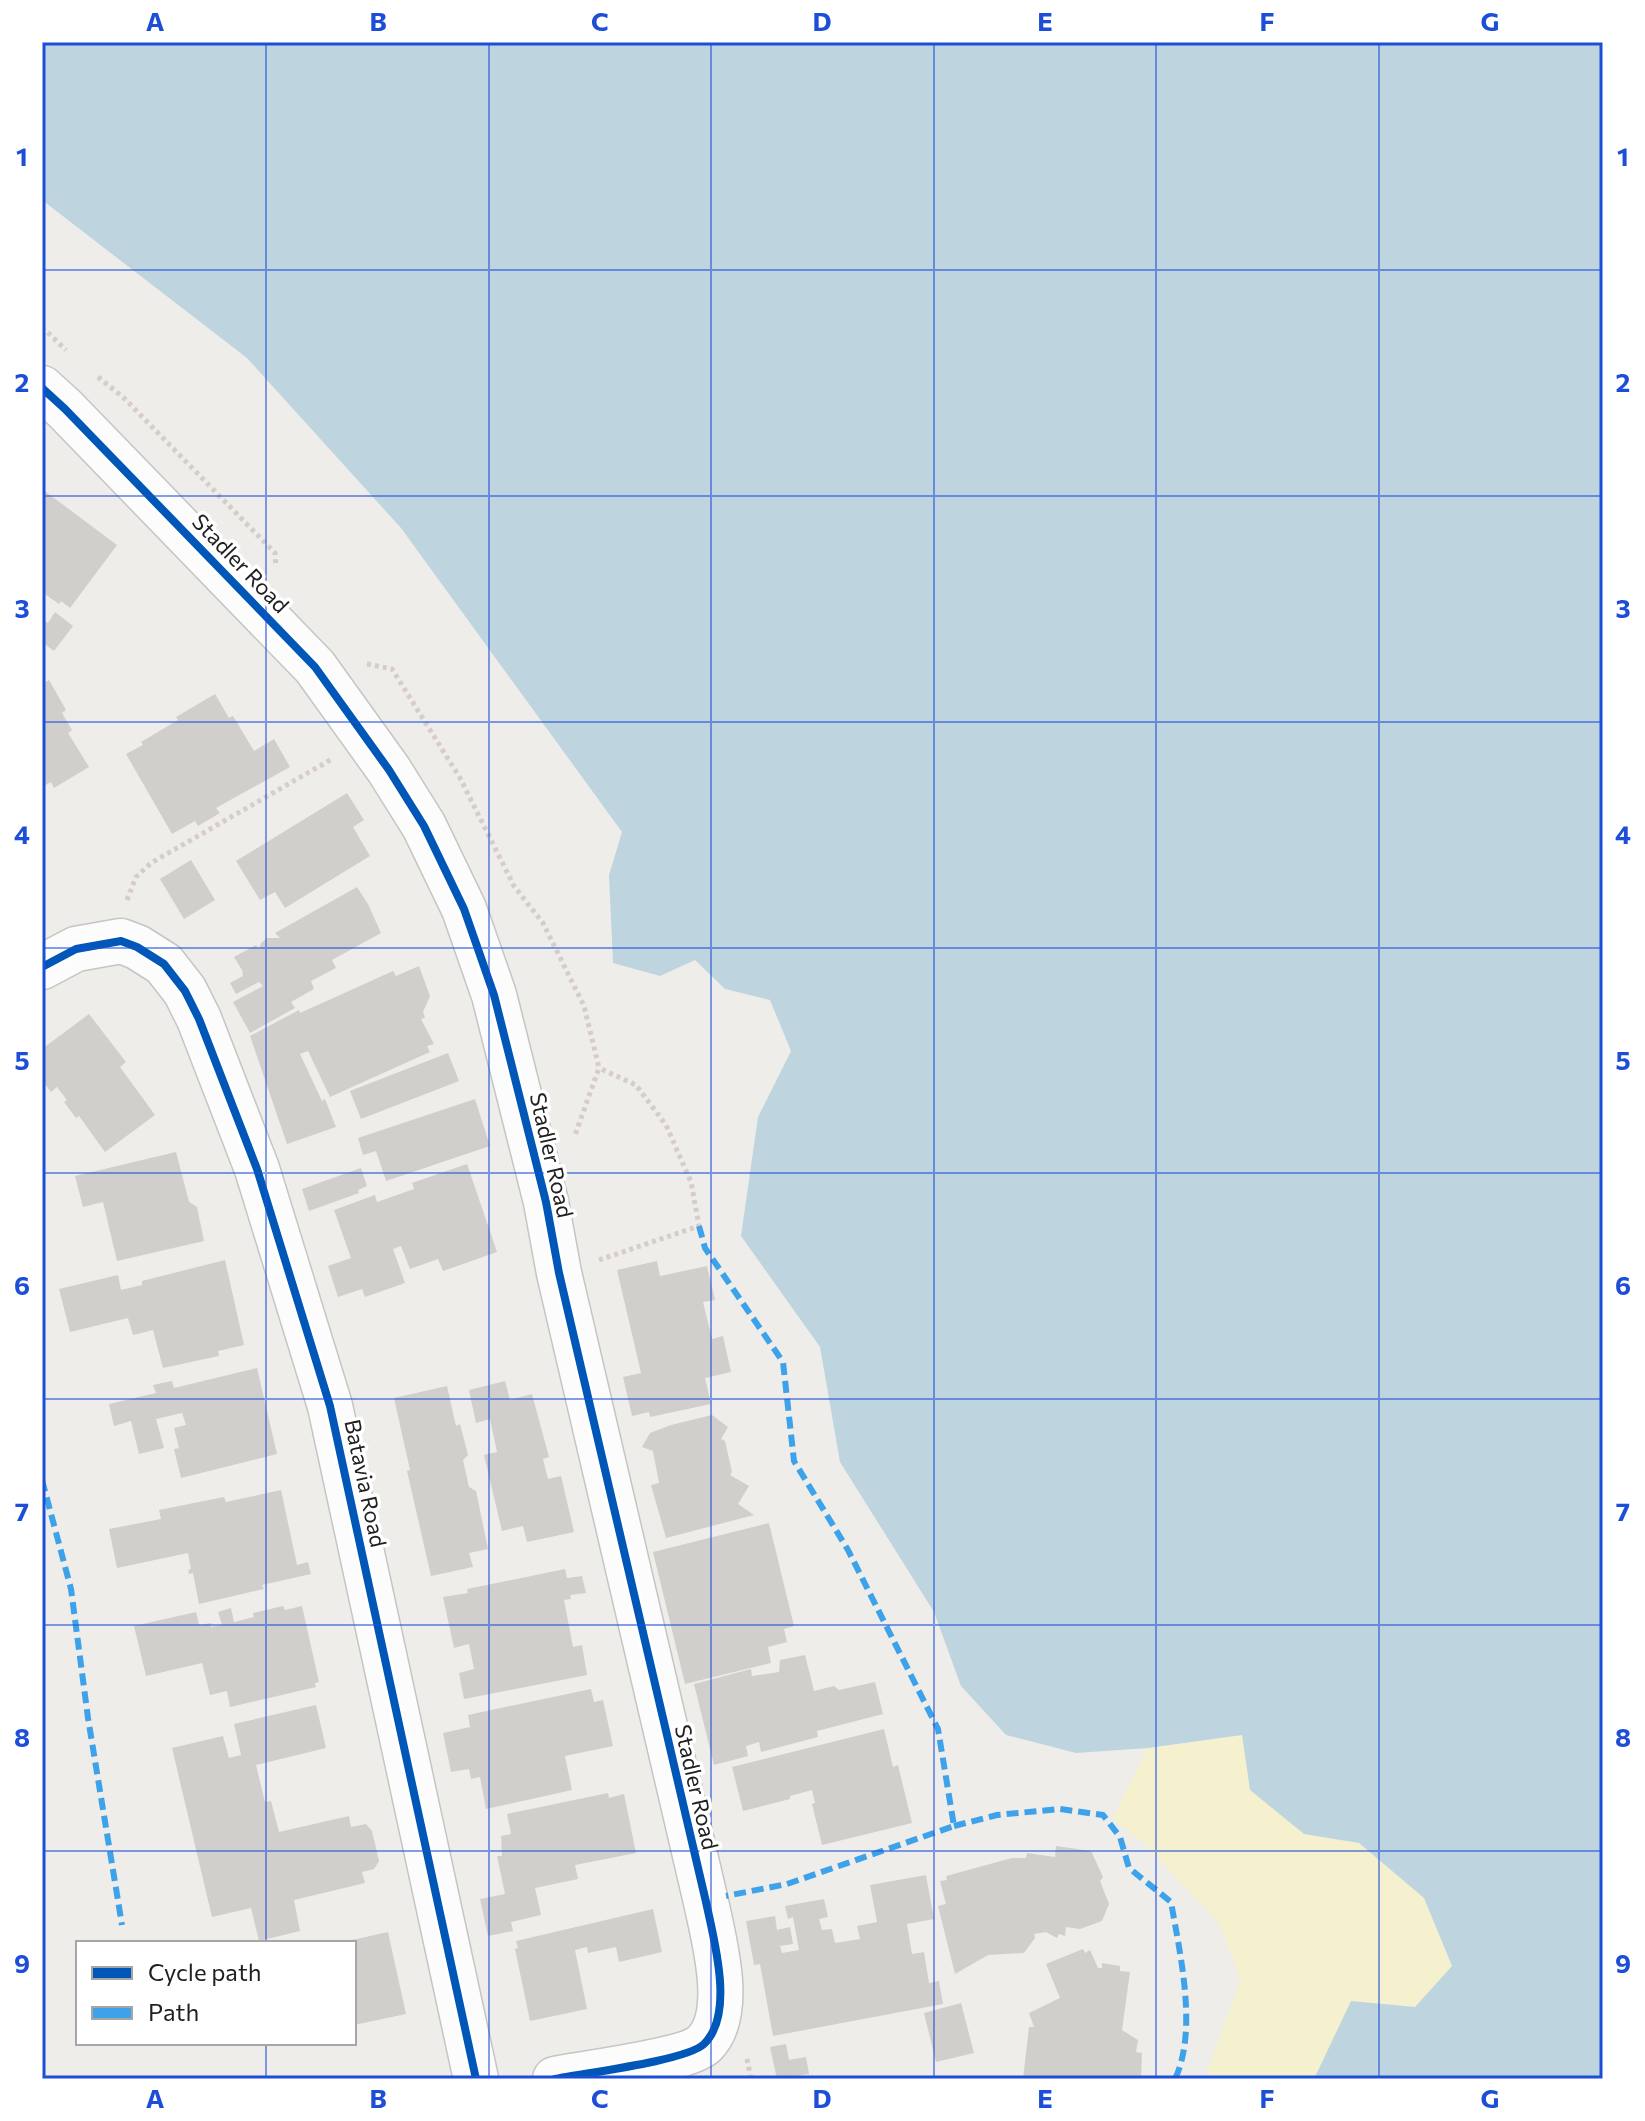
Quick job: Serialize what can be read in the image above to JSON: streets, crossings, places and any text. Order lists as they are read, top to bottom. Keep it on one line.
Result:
{"streets":{"street":["Stadler Road","Batavia Road"]},"legend":["Cycle path","Path"],"grid":{"columns":["A","B","C","D","E","F","G"],"rows":["1","2","3","4","5","6","7","8","9"]}}
